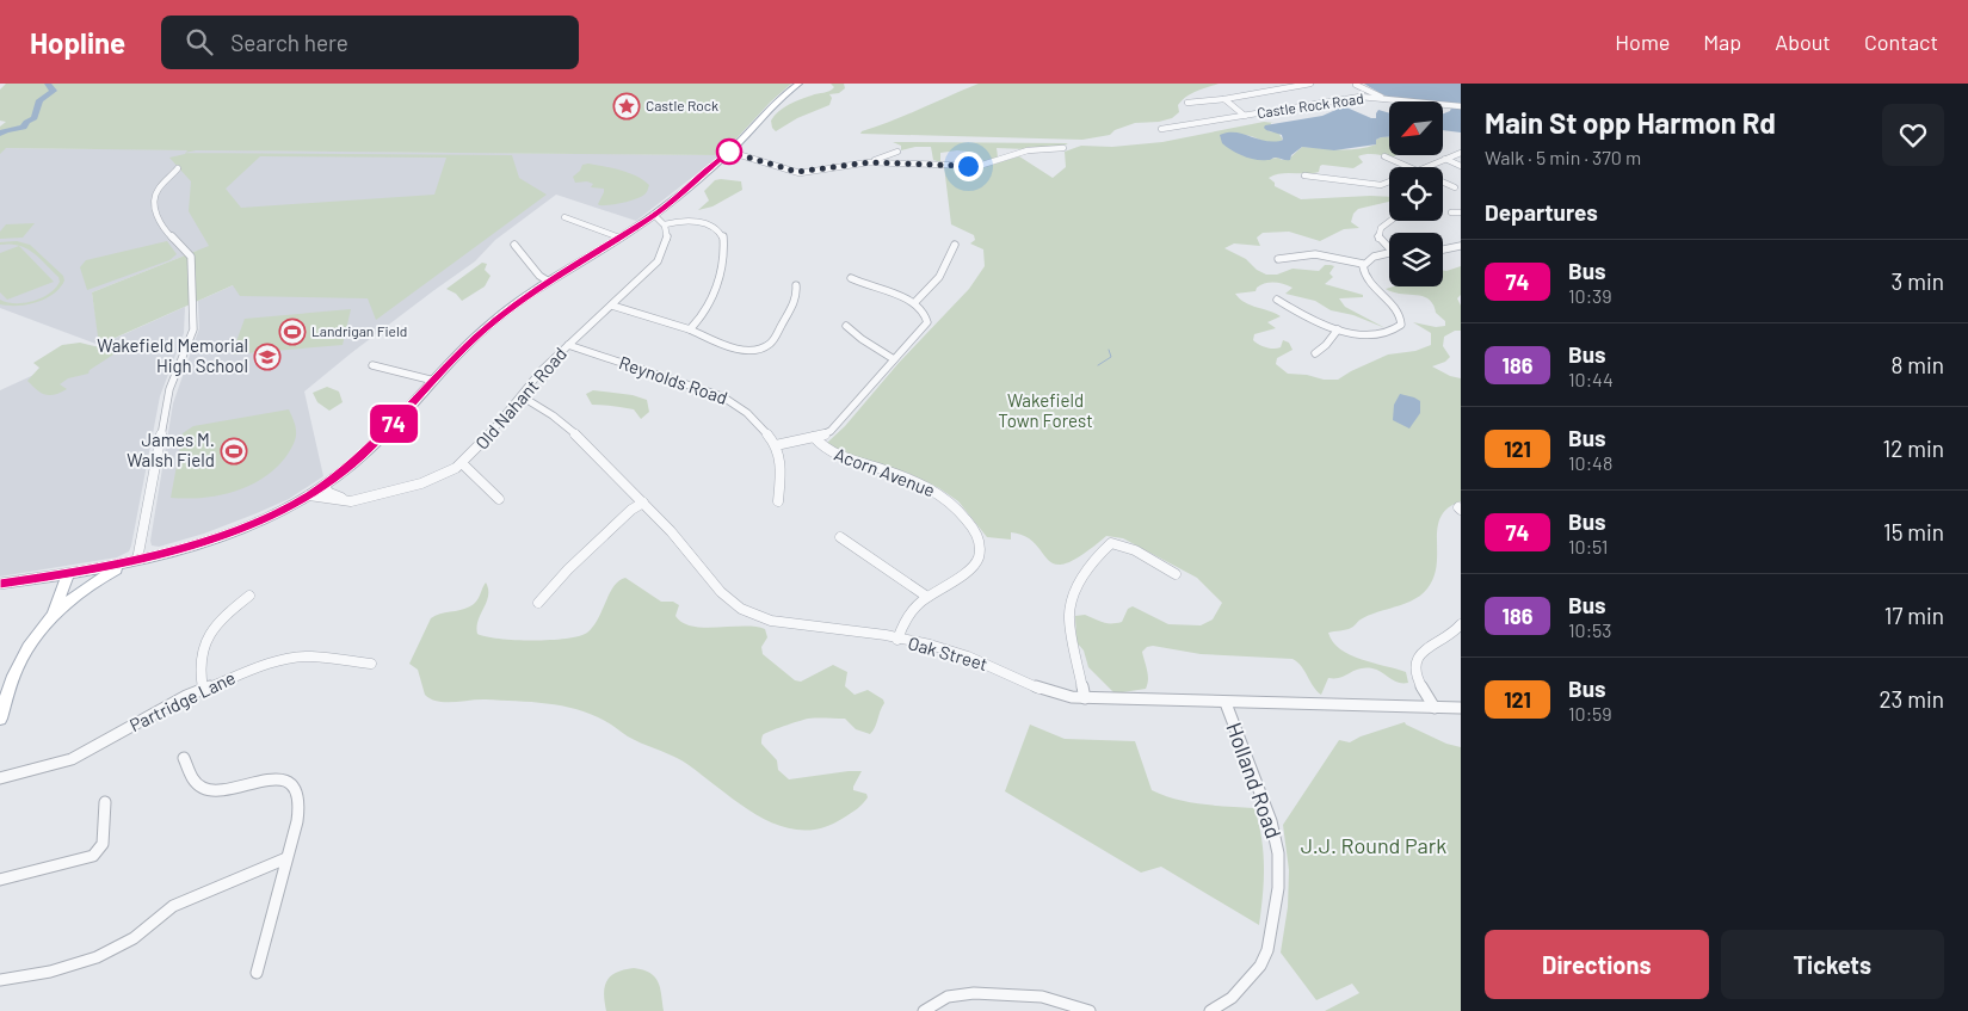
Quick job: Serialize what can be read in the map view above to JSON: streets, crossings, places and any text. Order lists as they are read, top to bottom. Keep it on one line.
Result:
{"streets":{"street":["Castle Rock Road","Reynolds Road","Old Nahant Road","Acorn Avenue","Oak Street","Partridge Lane","Holland Road"]},"crossings":[["Reynolds Road","Old Nahant Road"],["Old Nahant Road","Oak Street"],["Acorn Avenue","Oak Street"],["Oak Street","Holland Road"]],"parks":["Wakefield Town Forest","J.J. Round Park"],"places":{"place":["Castle Rock"],"sports":["Landrigan Field","James M. Walsh Field"],"school or university":["Wakefield Memorial High School"]},"lines":["bus line 74"],"north":"bottom left","page":{"header":"Hopline","search":"Search here","nav":["Home","Map","About","Contact"],"on_map":"74","heading":[["Main St opp Harmon Rd","Walk · 5 min · 370 m"],"Departures"],"list":[{"mark":"74","name":"Bus","note":"10:39","value":"3 min"},{"mark":"186","name":"Bus","note":"10:44","value":"8 min"},{"mark":"121","name":"Bus","note":"10:48","value":"12 min"},{"mark":"74","name":"Bus","note":"10:51","value":"15 min"},{"mark":"186","name":"Bus","note":"10:53","value":"17 min"},{"mark":"121","name":"Bus","note":"10:59","value":"23 min"}],"buttons":["Directions","Tickets"]}}
